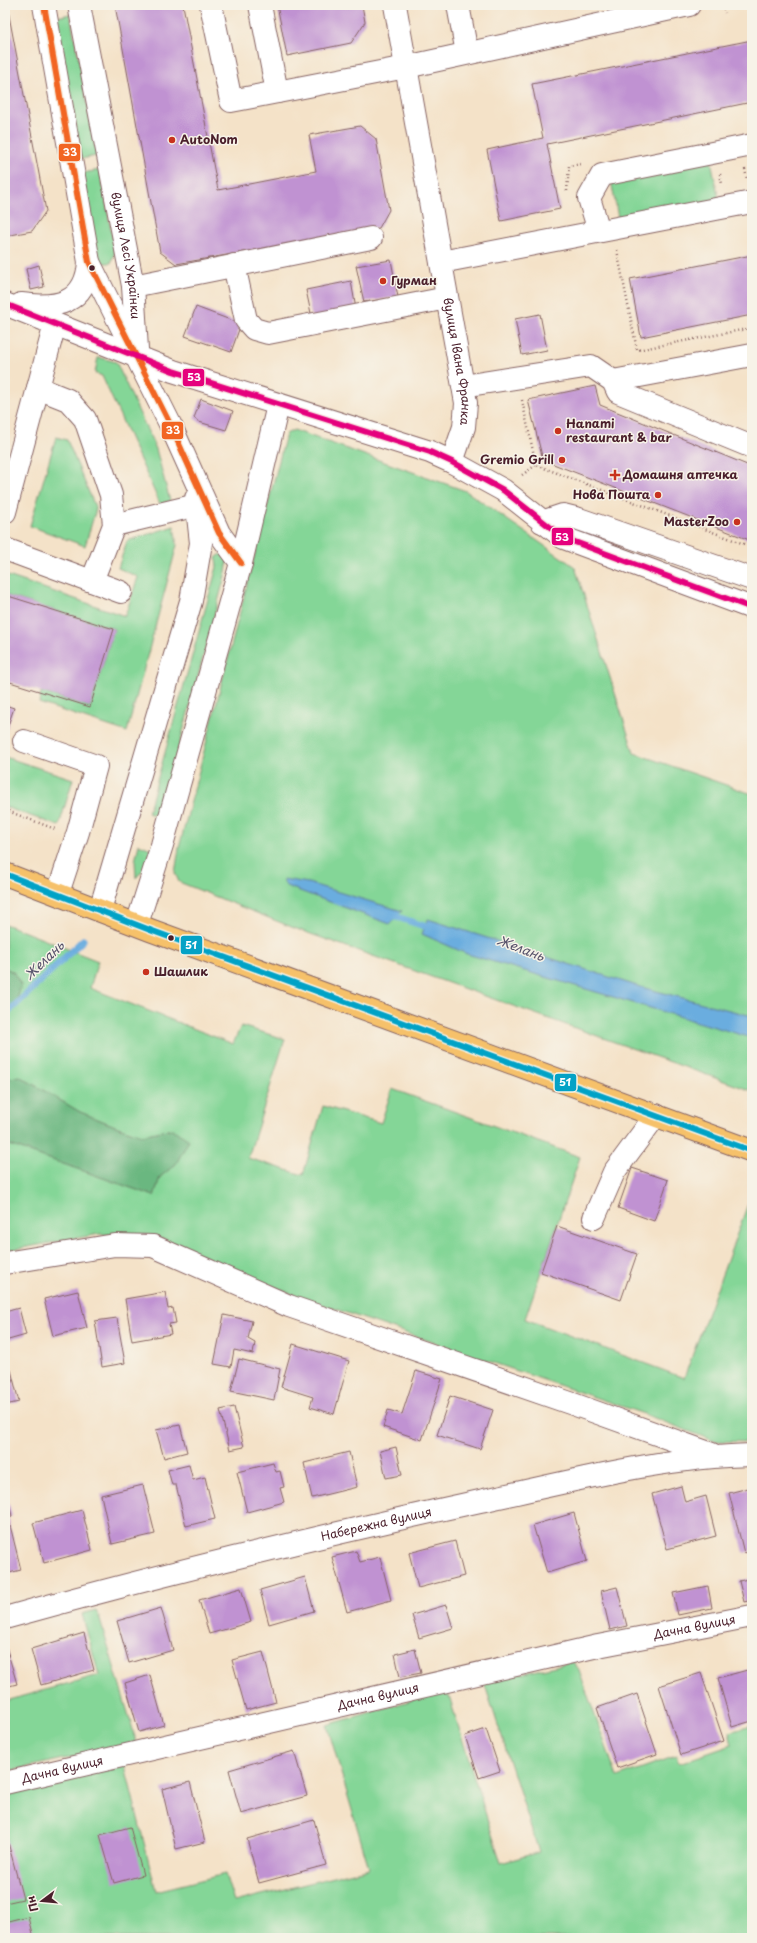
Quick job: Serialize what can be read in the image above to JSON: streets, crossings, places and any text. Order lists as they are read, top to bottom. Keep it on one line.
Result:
{"streets":{"street":["вулиця Лесі Українки","вулиця Івана Франка","Набережна вулиця","Дачна вулиця"]},"water":["Желань"],"places":{"other":["AutoNom","Гурман","Hanami restaurant & bar","Gremio Grill","Нова Пошта","MasterZoo","Шашлик"],"health":["Домашня аптечка"]},"lines":["transit line 33","transit line 53","transit line 51"],"north":"left"}
